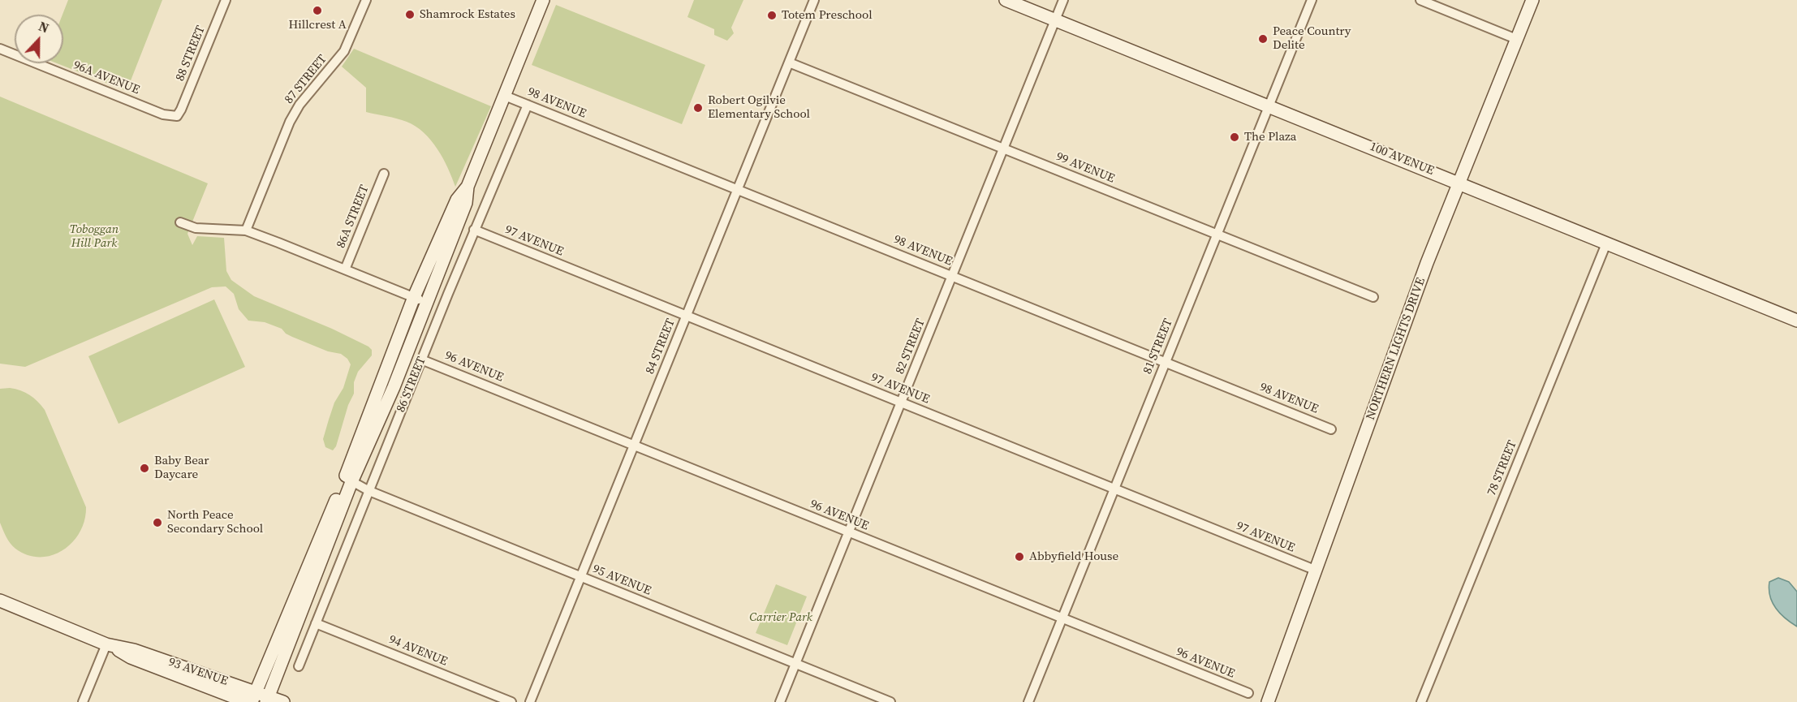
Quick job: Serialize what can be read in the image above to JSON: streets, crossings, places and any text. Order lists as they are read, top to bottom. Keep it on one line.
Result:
{"streets":{"main road":["100 AVENUE","NORTHERN LIGHTS DRIVE","86 STREET","93 AVENUE"],"street":["88 STREET","96A AVENUE","87 STREET","98 AVENUE","99 AVENUE","86A STREET","97 AVENUE","84 STREET","82 STREET","81 STREET","96 AVENUE","78 STREET","95 AVENUE","94 AVENUE"]},"crossings":[["88 STREET","96A AVENUE"],["98 AVENUE","84 STREET"],["98 AVENUE","82 STREET"],["98 AVENUE","81 STREET"],["98 AVENUE","86 STREET"],["100 AVENUE","82 STREET"],["100 AVENUE","81 STREET"],["100 AVENUE","NORTHERN LIGHTS DRIVE"],["100 AVENUE","78 STREET"],["99 AVENUE","84 STREET"],["99 AVENUE","82 STREET"],["99 AVENUE","81 STREET"],["97 AVENUE","84 STREET"],["97 AVENUE","82 STREET"],["97 AVENUE","81 STREET"],["97 AVENUE","NORTHERN LIGHTS DRIVE"],["97 AVENUE","86 STREET"],["84 STREET","96 AVENUE"],["84 STREET","95 AVENUE"],["82 STREET","96 AVENUE"],["82 STREET","95 AVENUE"],["81 STREET","96 AVENUE"],["96 AVENUE","86 STREET"],["86 STREET","95 AVENUE"],["86 STREET","94 AVENUE"],["86 STREET","93 AVENUE"]],"parks":["Toboggan Hill Park","Carrier Park"],"places":["Hillcrest A","Shamrock Estates","Totem Preschool","Peace Country Delite","Robert Ogilvie Elementary School","The Plaza","Baby Bear Daycare","North Peace Secondary School","Abbyfield House"],"north":"top"}
